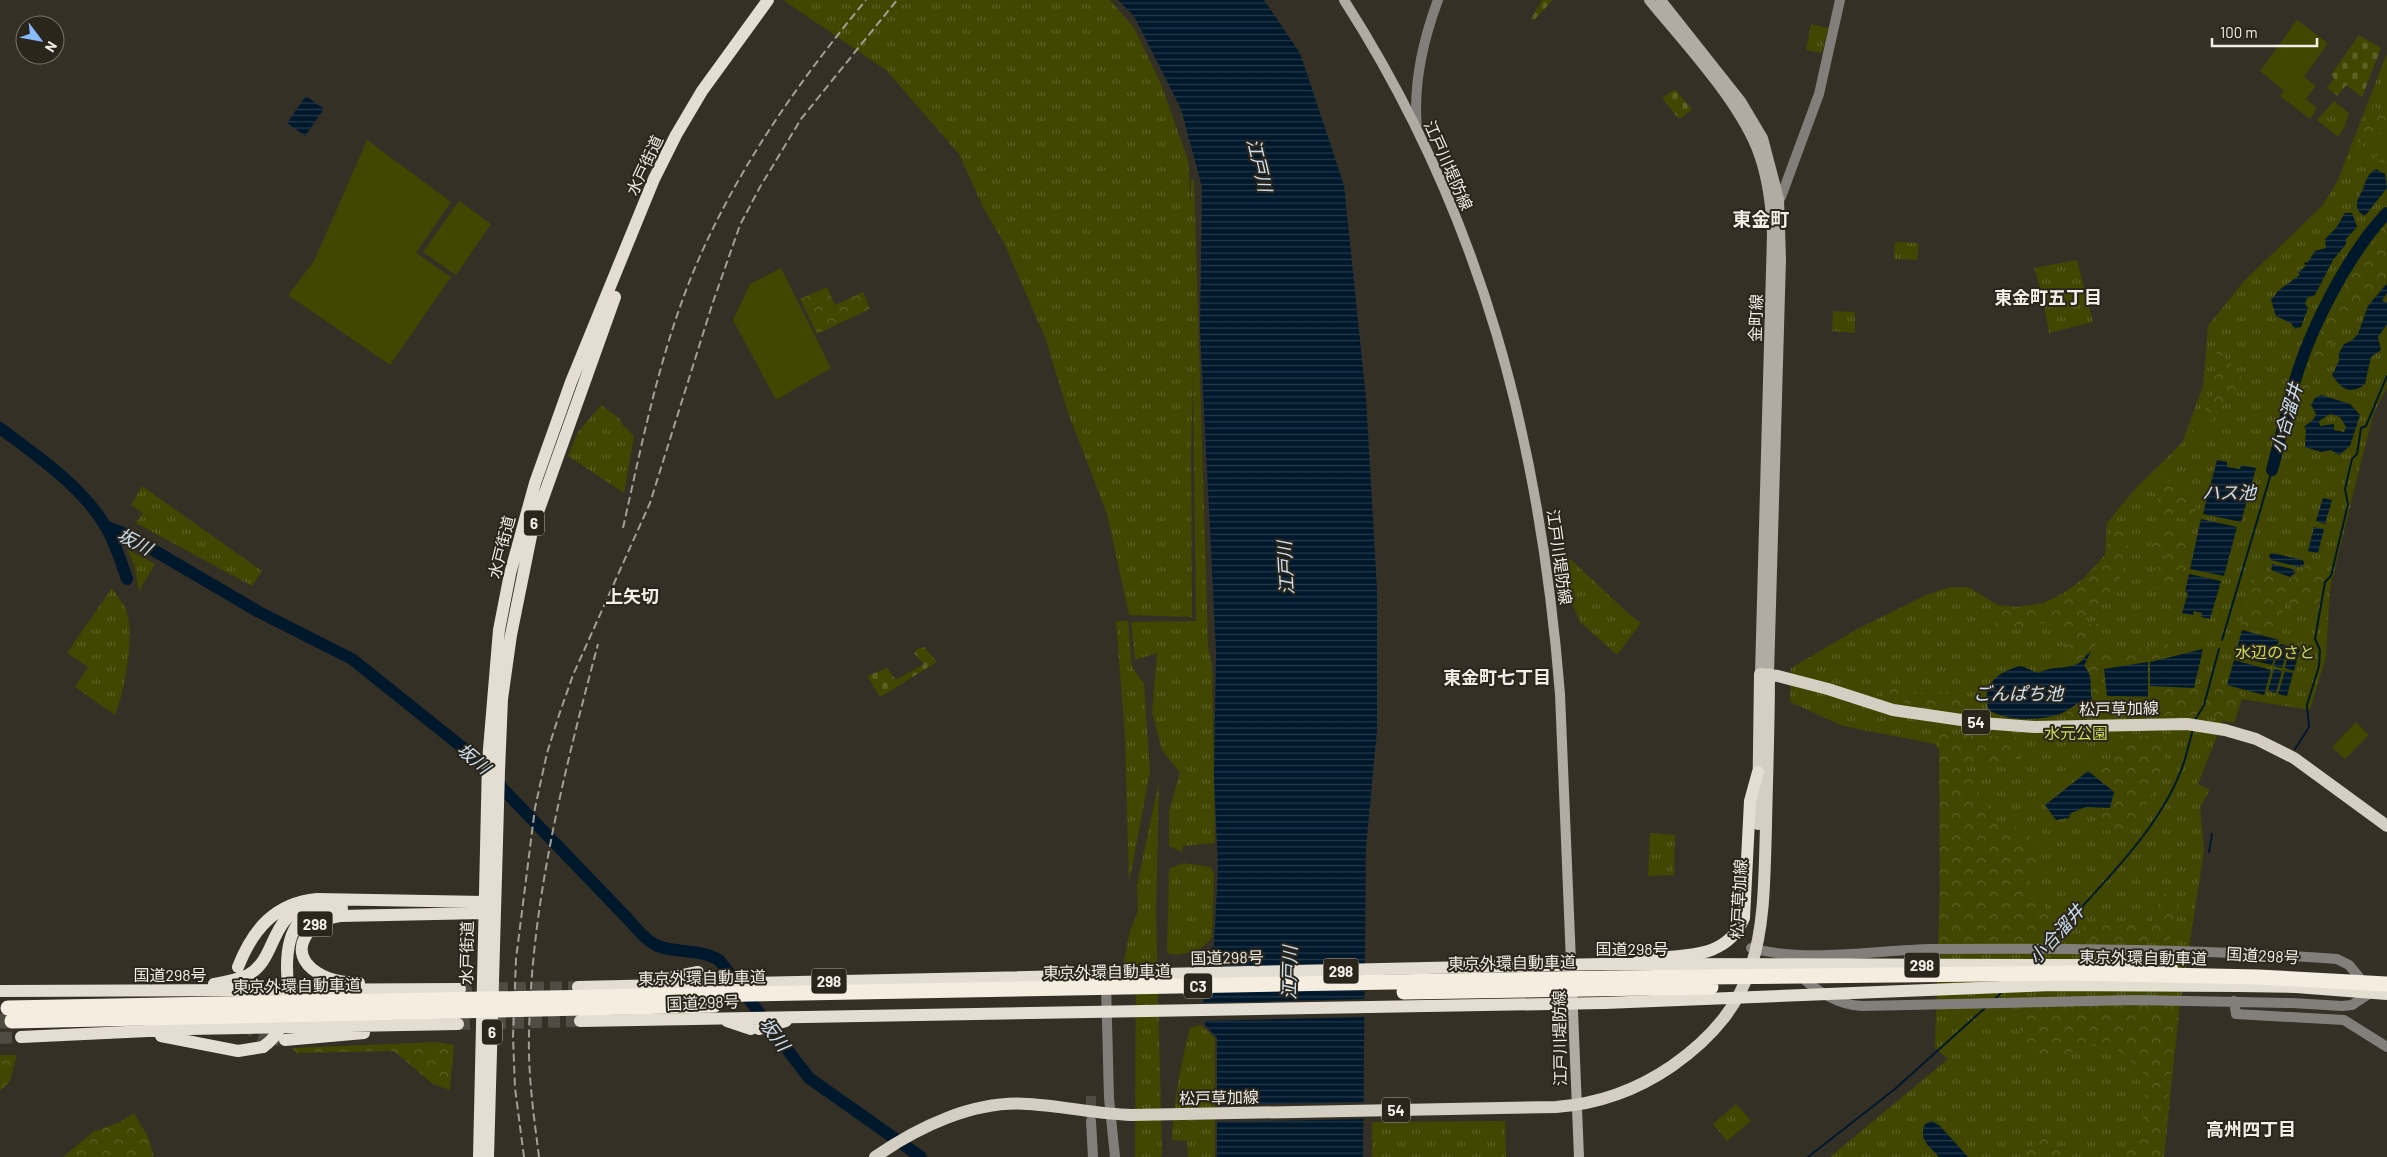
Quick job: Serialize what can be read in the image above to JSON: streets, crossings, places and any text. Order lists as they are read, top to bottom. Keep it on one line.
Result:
{"streets":{"highway":["水戸街道","6","298","国道298号","東京外環自動車道","C3"],"main road":["江戸川堤防線","金町線","松戸草加線","54"]},"crossings":[["水戸街道","298"],["江戸川堤防線","松戸草加線"],["江戸川堤防線","国道298号"],["金町線","松戸草加線"],["298","国道298号"]],"districts":["東金町","東金町五丁目","上矢切","東金町七丁目","高州四丁目"],"water":["江戸川","小合溜井","ハス池","坂川","ごんぱち池"],"parks":["水辺のさと","水元公園"],"scale_bar":"100 m","north":"bottom right"}
